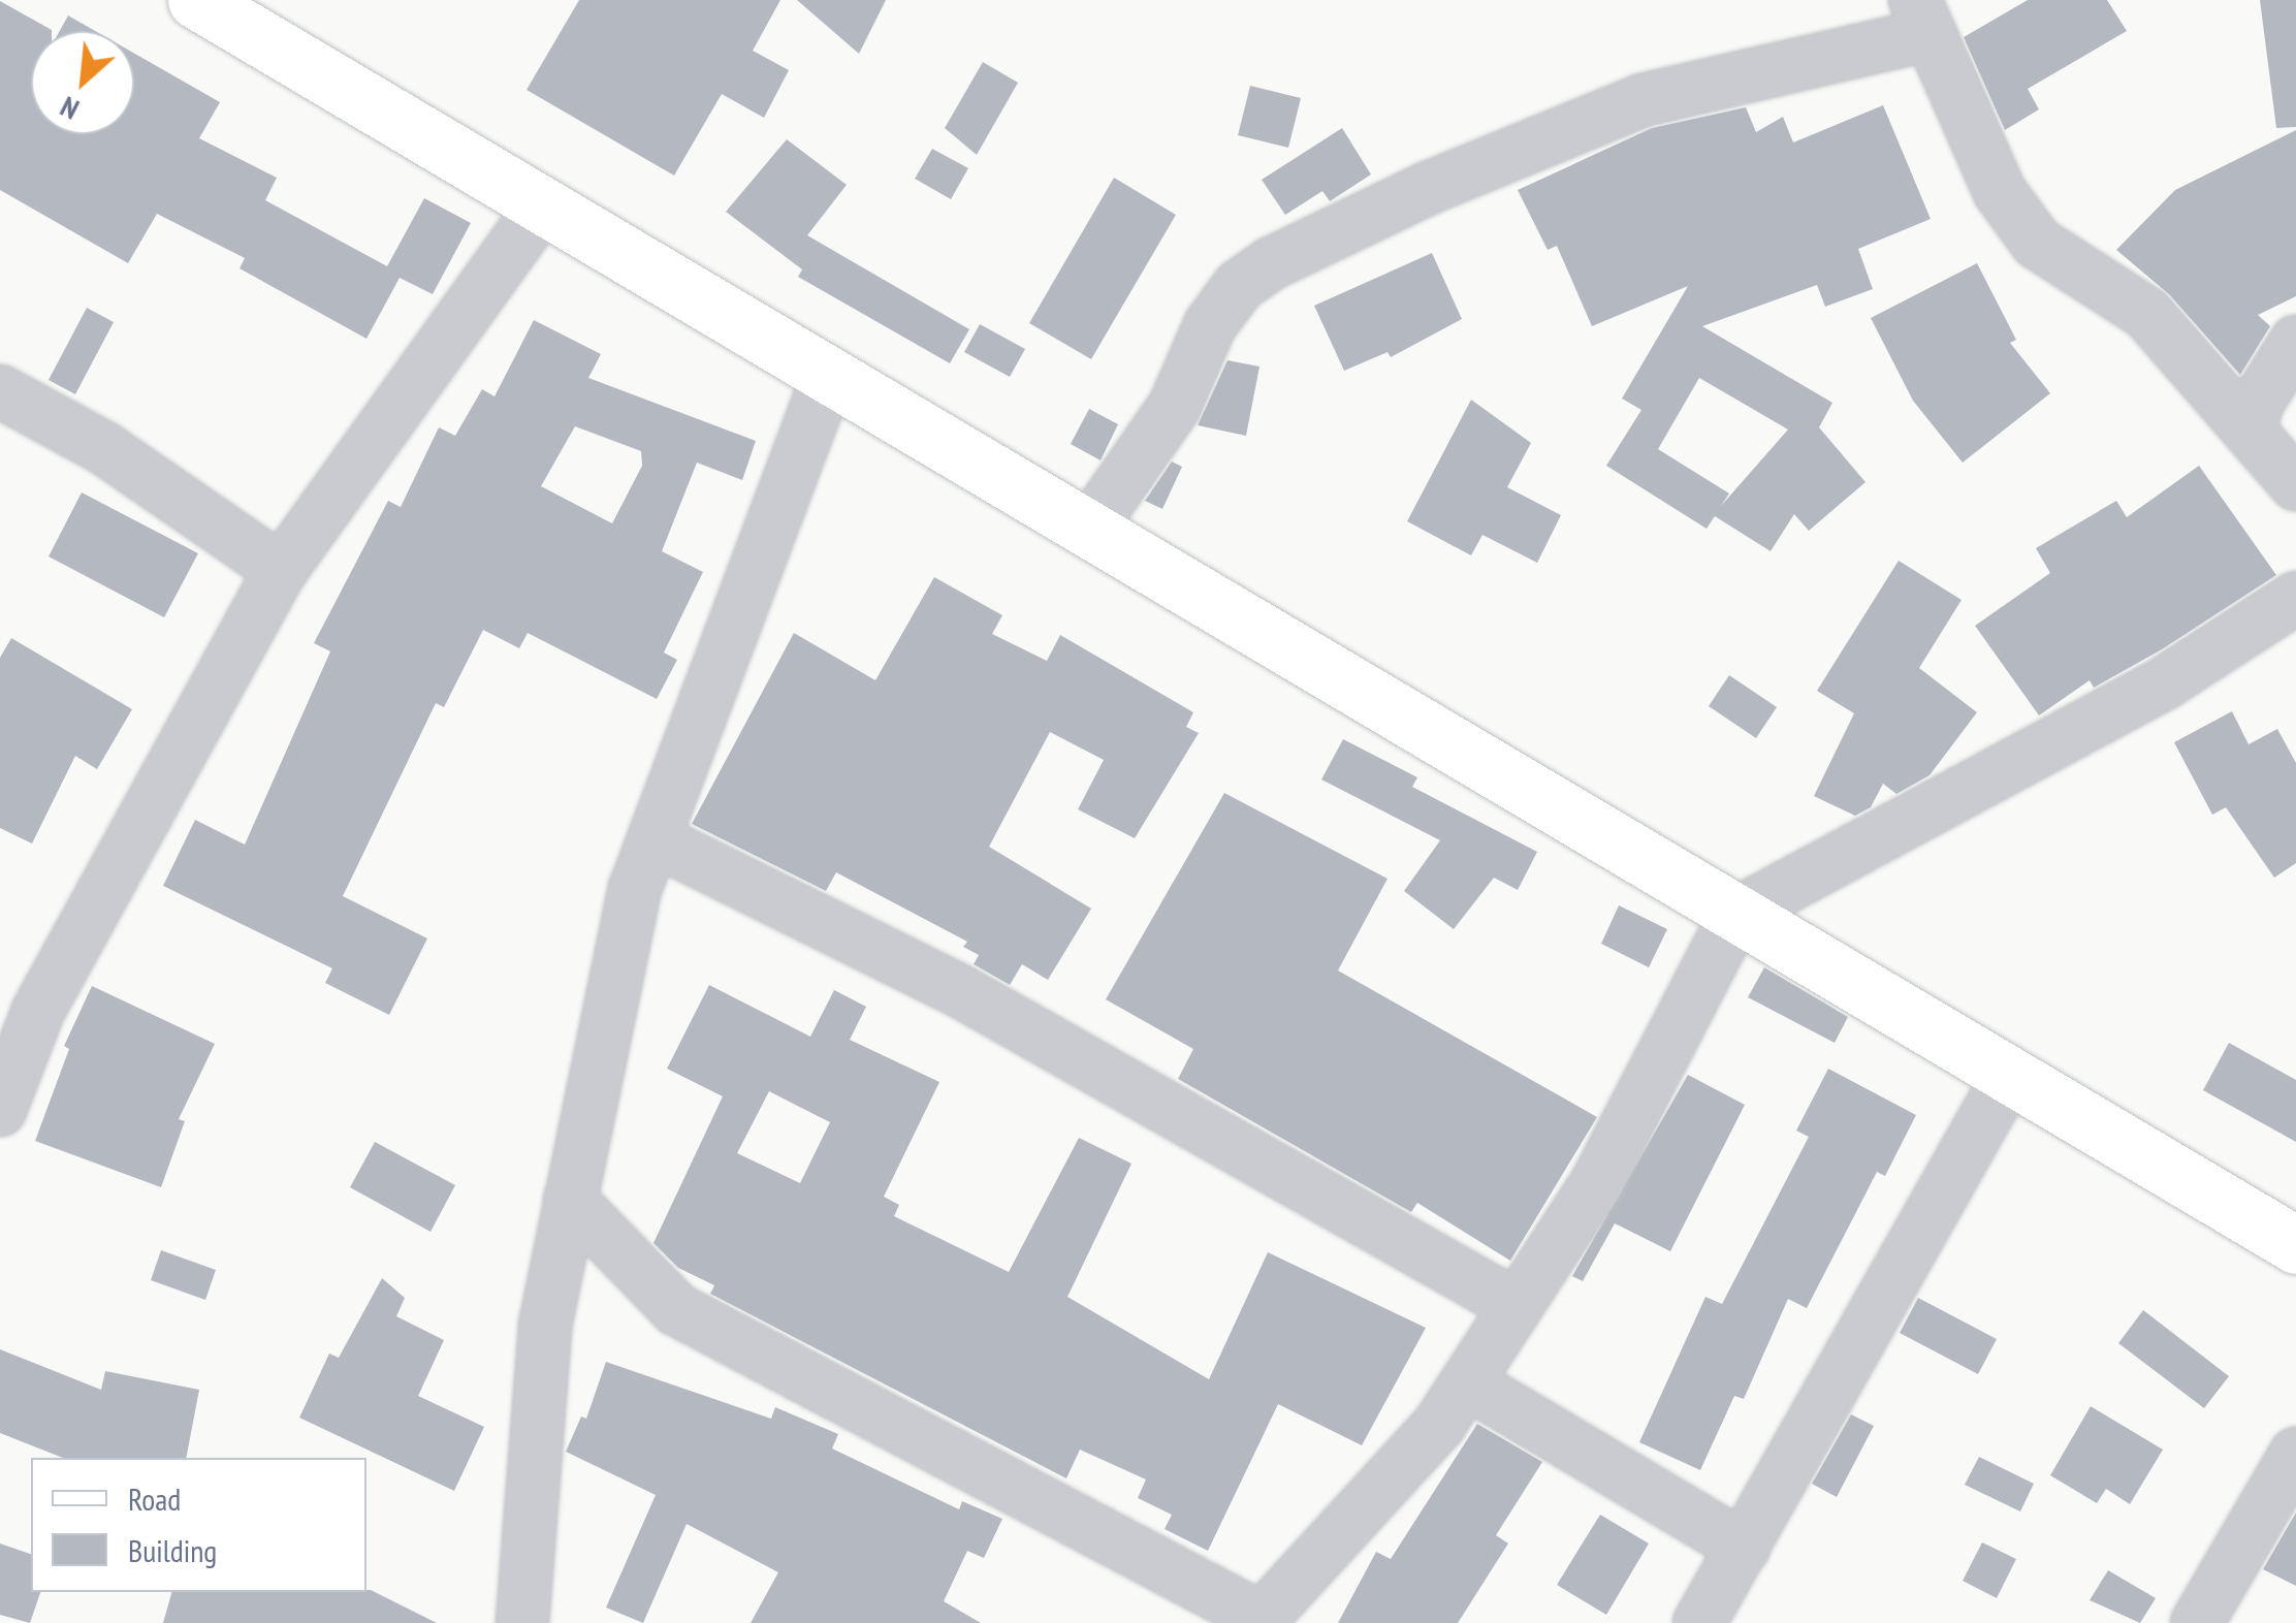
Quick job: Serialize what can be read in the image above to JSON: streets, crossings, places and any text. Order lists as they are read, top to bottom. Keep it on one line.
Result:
{"legend":["Road","Building"],"north":"bottom left"}
